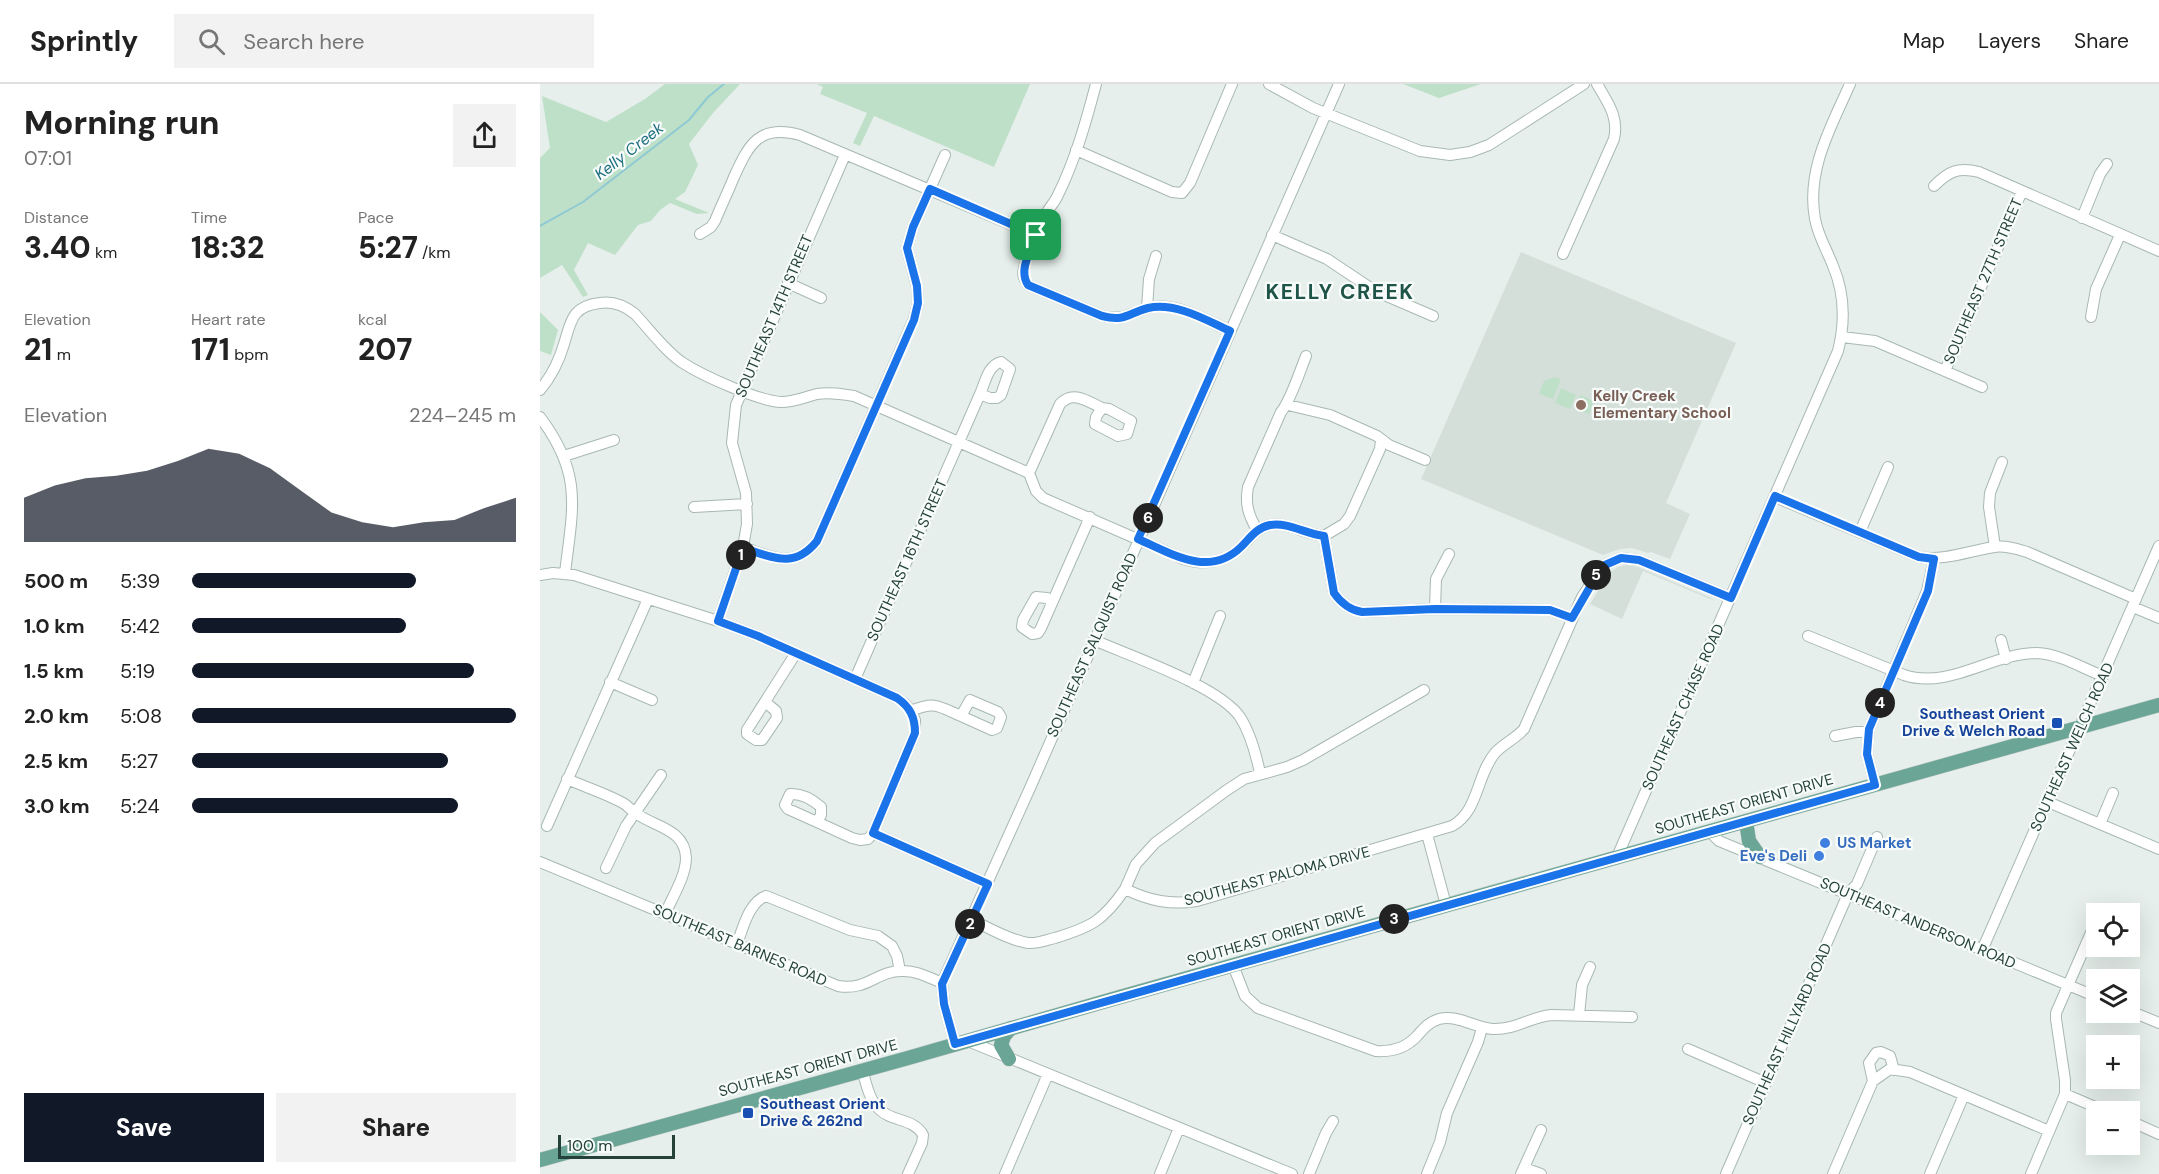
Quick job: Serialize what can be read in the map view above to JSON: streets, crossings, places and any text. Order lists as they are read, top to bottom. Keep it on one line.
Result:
{"streets":{"main road":["SOUTHEAST ORIENT DRIVE"],"street":["SOUTHEAST 27TH STREET","SOUTHEAST 14TH STREET","SOUTHEAST 16TH STREET","SOUTHEAST SALQUIST ROAD","SOUTHEAST CHASE ROAD","SOUTHEAST WELCH ROAD","SOUTHEAST PALOMA DRIVE","SOUTHEAST ANDERSON ROAD","SOUTHEAST BARNES ROAD","SOUTHEAST HILLYARD ROAD"]},"crossings":[["SOUTHEAST CHASE ROAD","SOUTHEAST ORIENT DRIVE"],["SOUTHEAST WELCH ROAD","SOUTHEAST ORIENT DRIVE"],["SOUTHEAST WELCH ROAD","SOUTHEAST ANDERSON ROAD"],["SOUTHEAST ORIENT DRIVE","SOUTHEAST ANDERSON ROAD"],["SOUTHEAST ANDERSON ROAD","SOUTHEAST HILLYARD ROAD"]],"districts":["KELLY CREEK"],"water":["Kelly Creek"],"places":{"other":["Kelly Creek Elementary School","US Market","Eve's Deli"],"transit":["Southeast Orient Drive & Welch Road","Southeast Orient Drive & 262nd"]},"scale_bar":"100 m","page":{"header":"Sprintly","search":"Search here","nav":["Map","Layers","Share"],"heading":["Morning run","07:01"],"stats":[["Distance","3.40 km"],["Time","18:32"],["Pace","5:27 /km"],["Elevation","21 m"],["Heart rate","171 bpm"],["kcal","207"]],"chart":["Elevation","224–245 m"],"pins":["6","1","5","4","3","2"],"list":[{"name":"500 m","note":"5:39"},{"name":"1.0 km","note":"5:42"},{"name":"1.5 km","note":"5:19"},{"name":"2.0 km","note":"5:08"},{"name":"2.5 km","note":"5:27"},{"name":"3.0 km","note":"5:24"}],"map_buttons":["+","−"],"buttons":["Save","Share"],"scale":"100 m"}}
